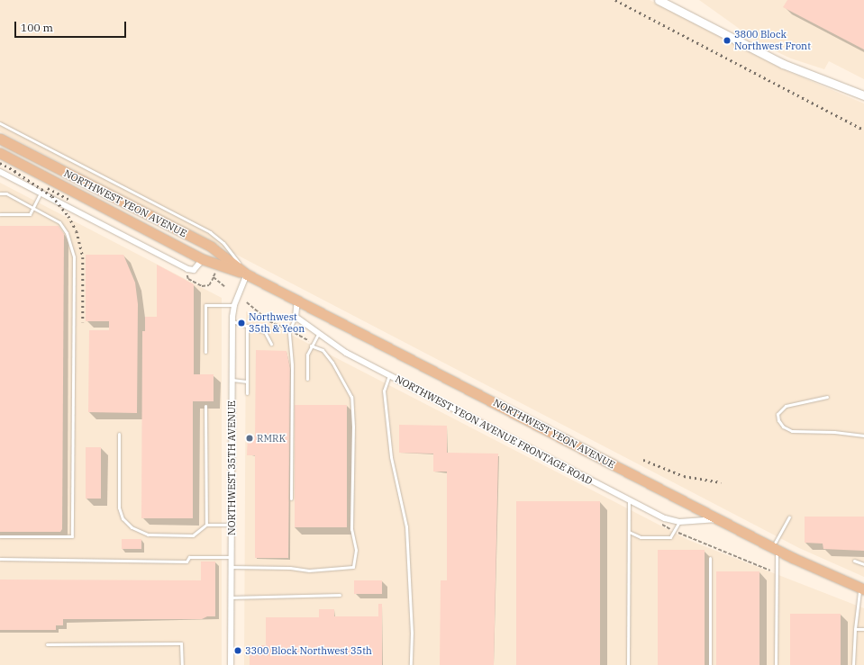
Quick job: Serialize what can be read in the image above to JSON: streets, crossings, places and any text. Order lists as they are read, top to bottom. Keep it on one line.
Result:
{"streets":{"highway":["NORTHWEST YEON AVENUE"],"street":["NORTHWEST YEON AVENUE FRONTAGE ROAD","NORTHWEST 35TH AVENUE"]},"crossings":[["NORTHWEST YEON AVENUE","NORTHWEST YEON AVENUE FRONTAGE ROAD"],["NORTHWEST YEON AVENUE","NORTHWEST 35TH AVENUE"]],"places":["3800 Block Northwest Front","Northwest 35th & Yeon","RMRK","3300 Block Northwest 35th"],"scale_bar":"100 m"}
